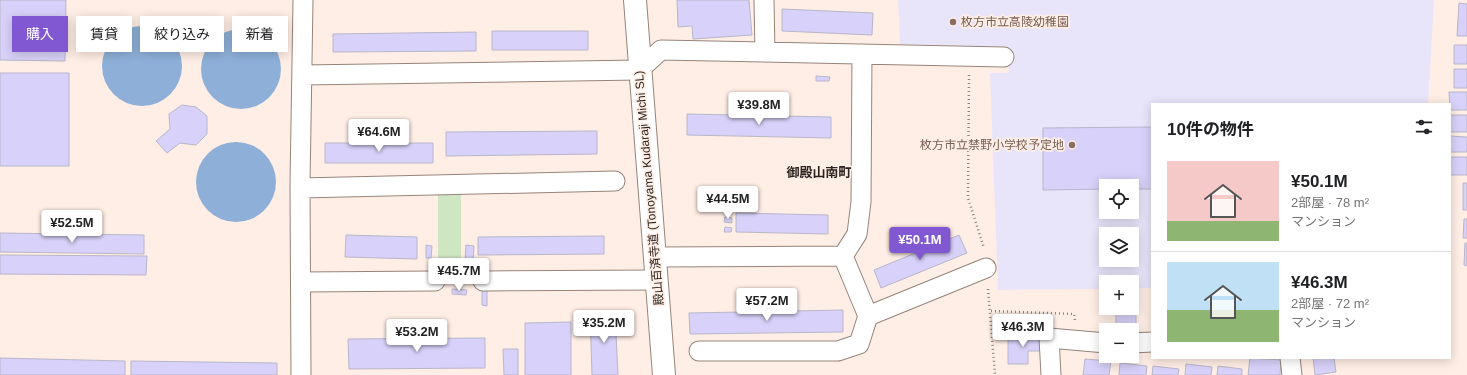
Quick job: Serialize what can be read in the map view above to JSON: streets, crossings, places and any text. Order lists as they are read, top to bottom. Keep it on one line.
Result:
{"streets":{"street":["殿山百済寺道 (Tonoyama Kudaraji Michi SL)"]},"districts":["御殿山南町"],"places":["枚方市立高陵幼稚園","枚方市立禁野小学校予定地"],"page":{"chip":["購入","賃貸","絞り込み","新着"],"price":["¥39.8M","¥64.6M","¥44.5M","¥52.5M","¥50.1M","¥45.7M","¥57.2M","¥35.2M","¥46.3M","¥53.2M"],"heading":"10件の物件","list":[{"name":"¥50.1M","note":"2部屋 · 78 m² · マンション"},{"name":"¥46.3M","note":"2部屋 · 72 m² · マンション"}],"map_buttons":["+","−"]}}
